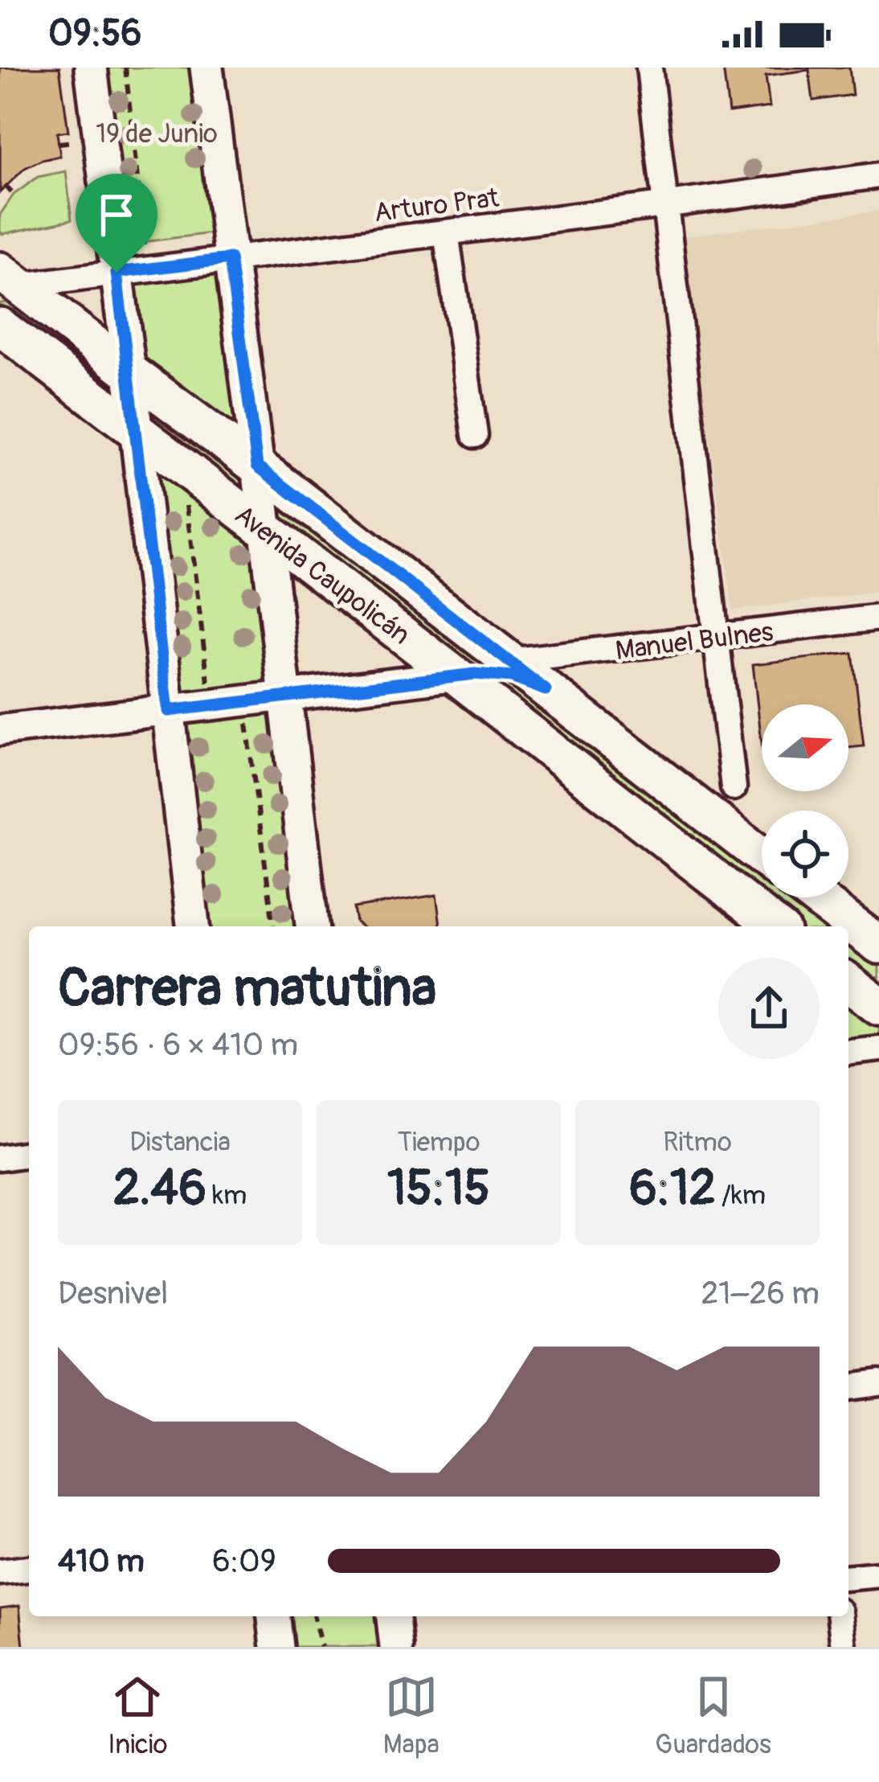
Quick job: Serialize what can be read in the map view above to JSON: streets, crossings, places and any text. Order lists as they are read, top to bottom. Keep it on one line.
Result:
{"streets":{"main road":["Avenida Caupolicán"],"street":["Arturo Prat","Manuel Bulnes"]},"crossings":[["Arturo Prat","Avenida Caupolicán"],["Avenida Caupolicán","Manuel Bulnes"]],"parks":["19 de Junio"],"north":"right","page":{"status":"09:56","heading":["Carrera matutina","09:56 · 6 × 410 m"],"stats":[["Distancia","2.46 km"],["Tiempo","15:15"],["Ritmo","6:12 /km"]],"chart":["Desnivel","21–26 m"],"list":[{"name":"410 m","note":"6:09"}],"tabs":["Inicio","Mapa","Guardados"]}}
